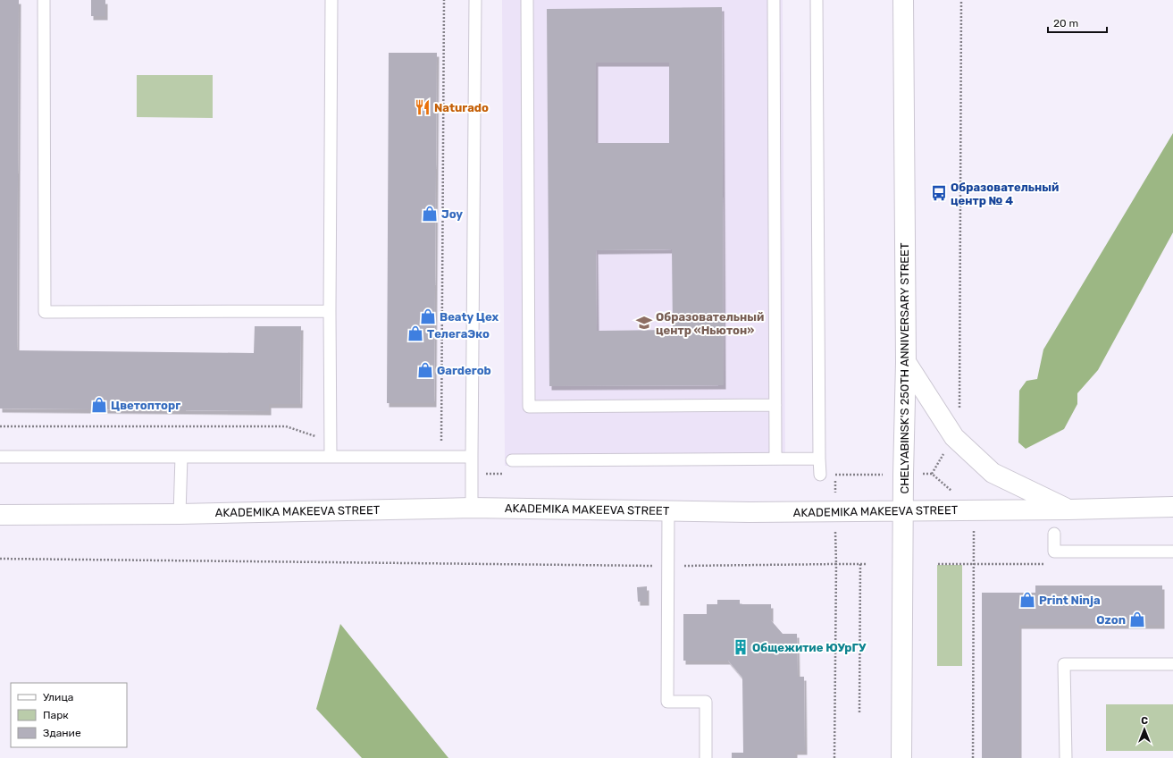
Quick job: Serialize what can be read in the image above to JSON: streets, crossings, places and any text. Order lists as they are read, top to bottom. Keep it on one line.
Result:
{"streets":{"street":["CHELYABINSK'S 250TH ANNIVERSARY STREET","AKADEMIKA MAKEEVA STREET"]},"crossings":[["CHELYABINSK'S 250TH ANNIVERSARY STREET","AKADEMIKA MAKEEVA STREET"]],"places":{"restaurant":["Naturado"],"bus stop":["Образовательный центр № 4"],"shop":["Joy","Beaty Цех","ТелегаЭко","Garderob","Цветопторг","Print Ninja","Ozon"],"school or university":["Образовательный центр «Ньютон»"],"building":["Общежитие ЮУрГУ"]},"legend":["Улица","Парк","Здание"],"scale_bar":"20 m","north":"top"}
